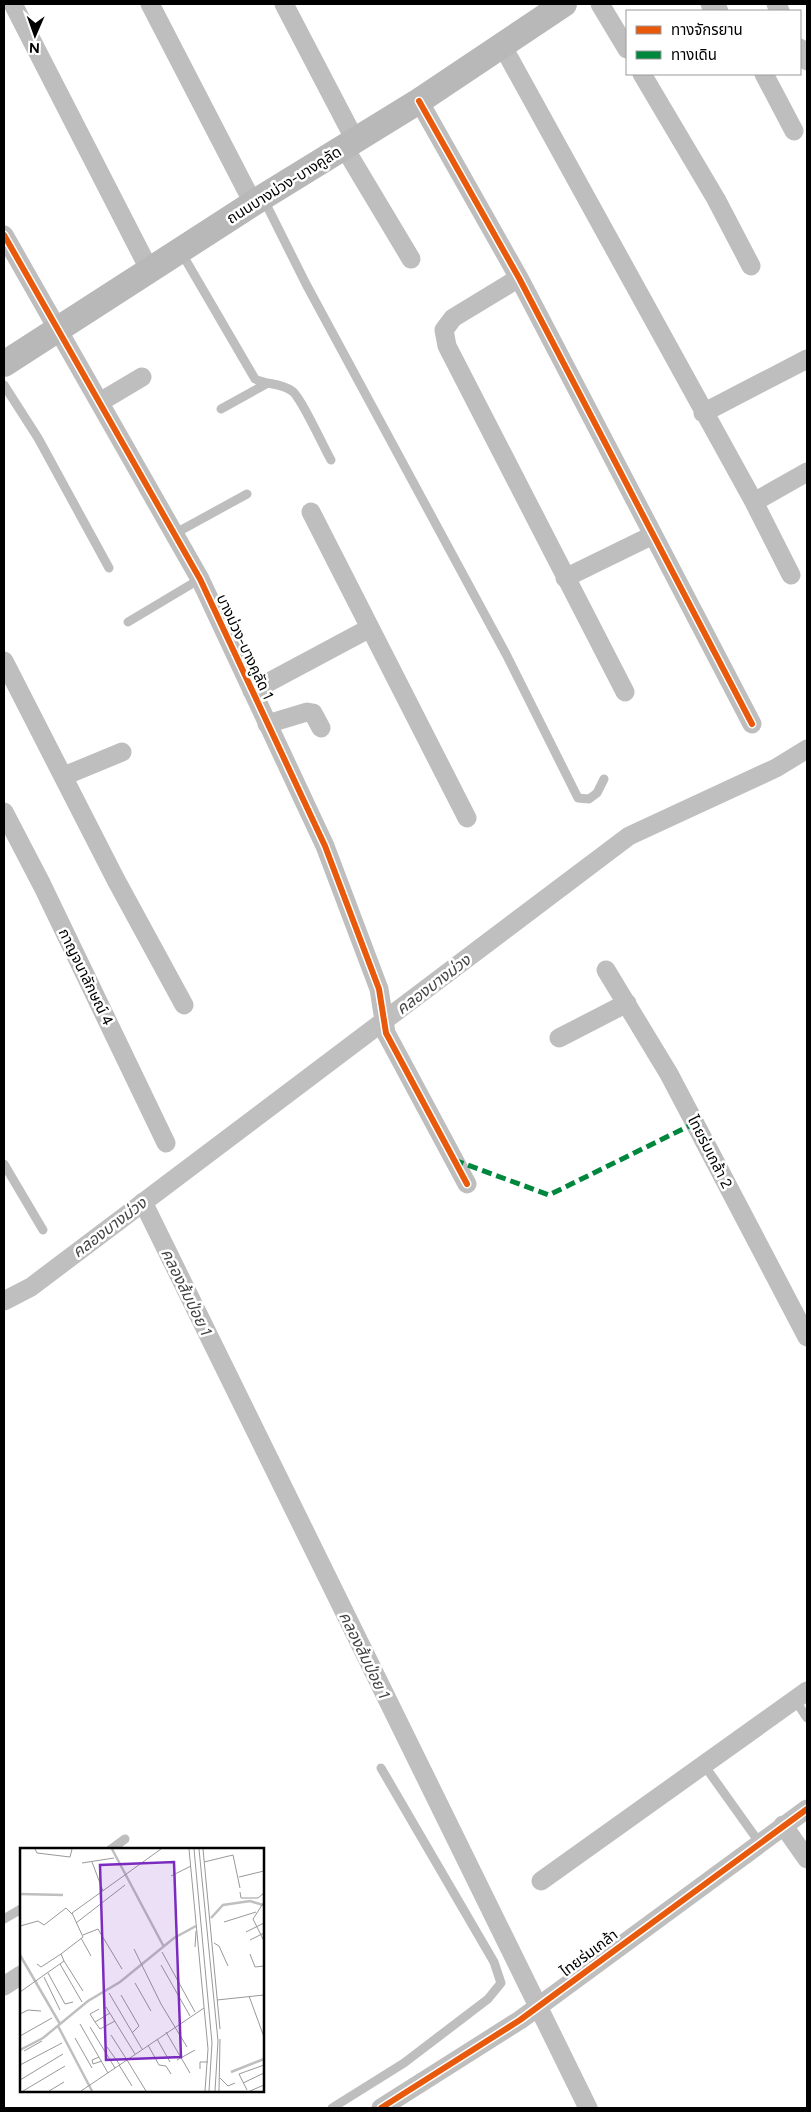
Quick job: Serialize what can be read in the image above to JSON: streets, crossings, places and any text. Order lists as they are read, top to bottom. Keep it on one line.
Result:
{"streets":{"street":["ถนนบางม่วง-บางคูลัด","บางม่วง-บางคูลัด 1","กาญจนาลักษณ์ 4","ไทยร่มเกล้า 2","ไทยร่มเกล้า"]},"crossings":[["ถนนบางม่วง-บางคูลัด","บางม่วง-บางคูลัด 1"]],"water":["คลองบางม่วง","คลองส้มป่อย 1"],"legend":["ทางจักรยาน","ทางเดิน"],"north":"bottom"}
